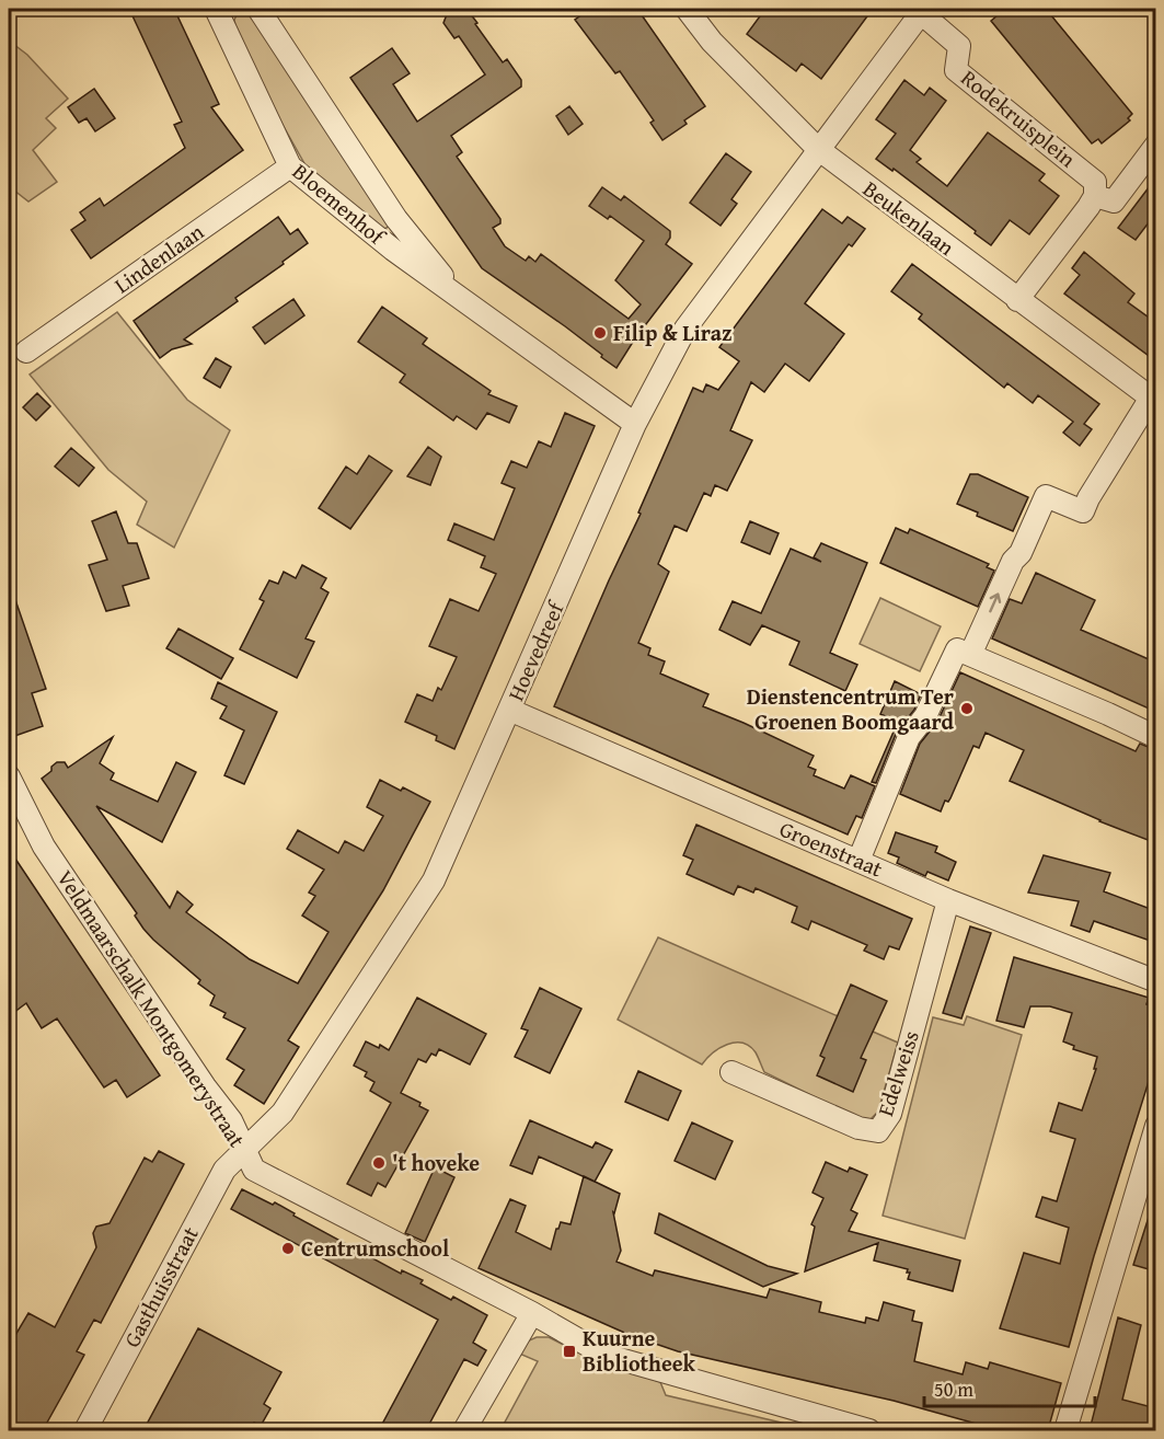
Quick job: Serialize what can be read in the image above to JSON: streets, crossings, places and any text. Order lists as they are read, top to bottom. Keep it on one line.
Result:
{"streets":{"street":["Rodekruisplein","Bloemenhof","Beukenlaan","Lindenlaan","Hoevedreef","Groenstraat","Veldmaarschalk Montgomerystraat","Edelweiss","Gasthuisstraat"]},"crossings":[["Rodekruisplein","Beukenlaan"],["Rodekruisplein","Hoevedreef"],["Bloemenhof","Lindenlaan"],["Bloemenhof","Hoevedreef"],["Beukenlaan","Hoevedreef"],["Hoevedreef","Groenstraat"],["Hoevedreef","Veldmaarschalk Montgomerystraat"],["Hoevedreef","Gasthuisstraat"],["Groenstraat","Edelweiss"],["Veldmaarschalk Montgomerystraat","Gasthuisstraat"]],"places":{"other":["Filip & Liraz","Dienstencentrum Ter Groenen Boomgaard","'t hoveke","Centrumschool"],"transit":["Kuurne Bibliotheek"]},"scale_bar":"50 m"}
